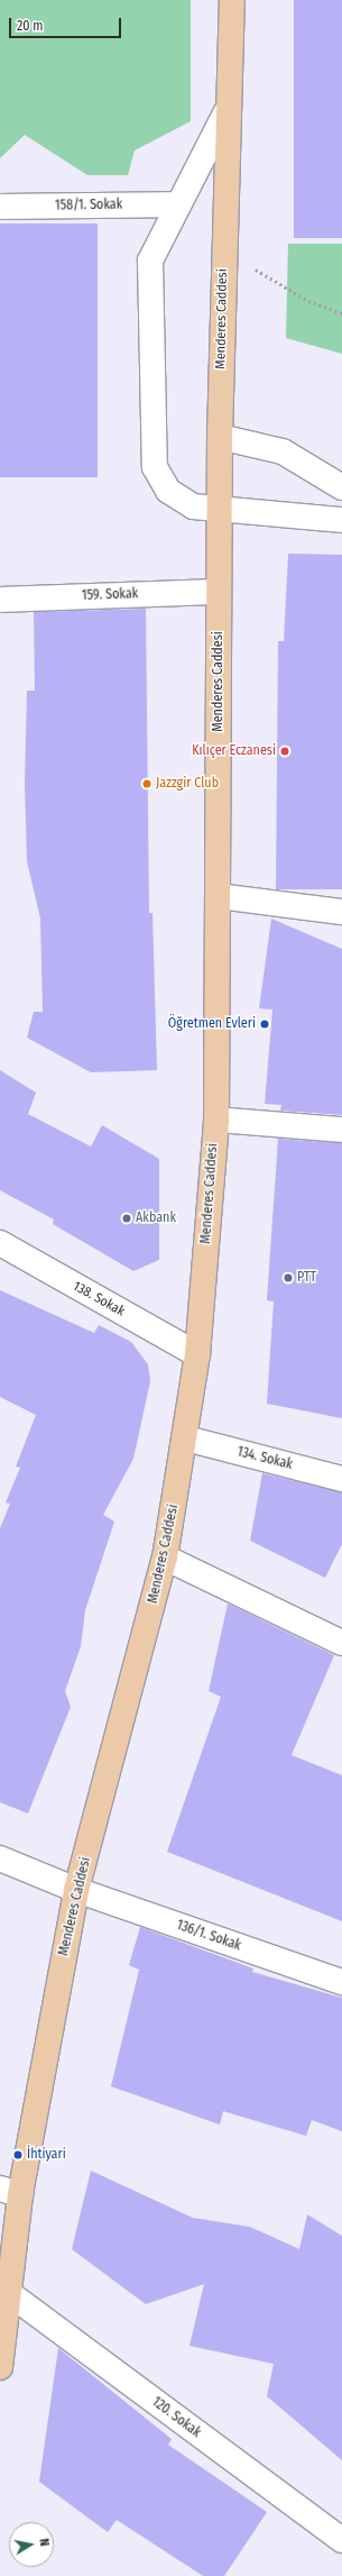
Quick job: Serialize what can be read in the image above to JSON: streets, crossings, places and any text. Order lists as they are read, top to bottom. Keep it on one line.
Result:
{"streets":{"main road":["Menderes Caddesi"],"street":["158/1. Sokak","159. Sokak","138. Sokak","134. Sokak","136/1. Sokak","120. Sokak"]},"crossings":[["Menderes Caddesi","159. Sokak"],["Menderes Caddesi","138. Sokak"],["Menderes Caddesi","134. Sokak"],["Menderes Caddesi","136/1. Sokak"],["Menderes Caddesi","120. Sokak"]],"places":["Kılıçer Eczanesi","Jazzgir Club","Öğretmen Evleri","Akbank","PTT","İhtiyari"],"scale_bar":"20 m","north":"right"}
